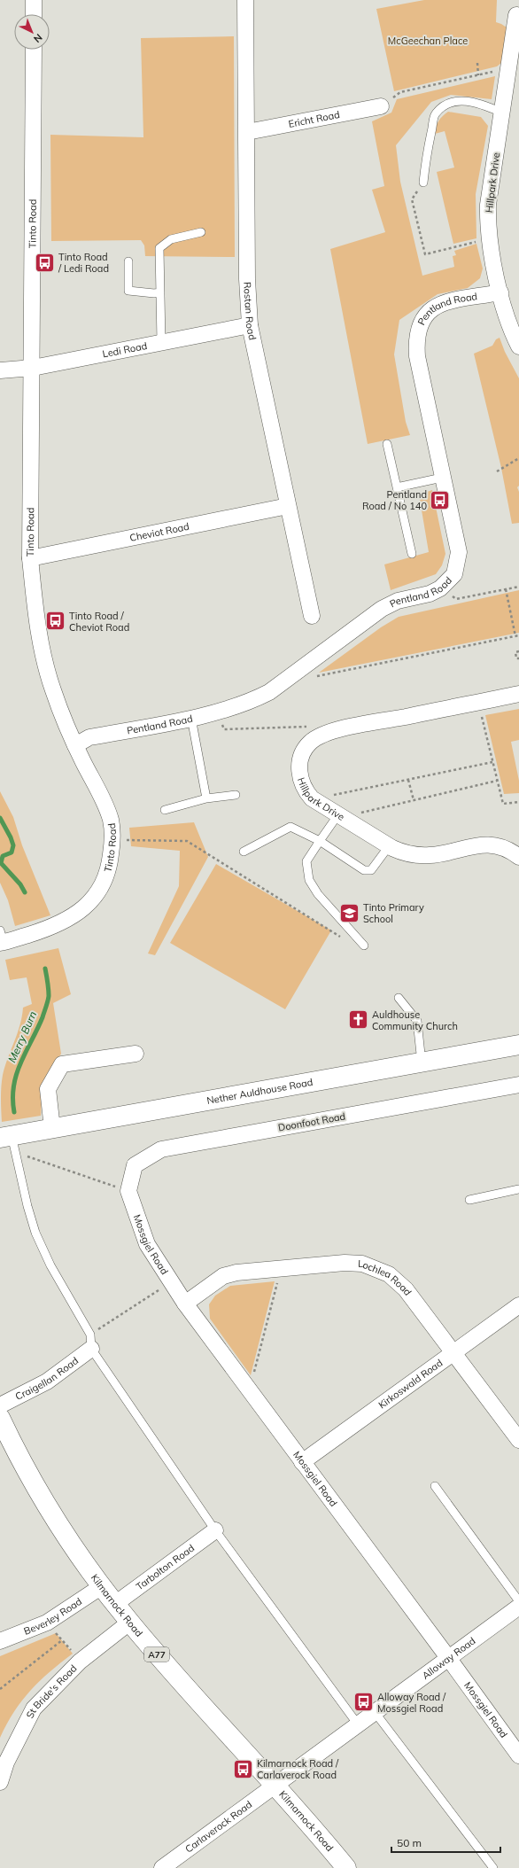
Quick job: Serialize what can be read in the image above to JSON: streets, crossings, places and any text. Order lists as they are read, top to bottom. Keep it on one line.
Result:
{"streets":{"main road":["Nether Auldhouse Road","Kilmarnock Road","A77"],"street":["Ericht Road","Hillpark Drive","Tinto Road","Rostan Road","Pentland Road","Ledi Road","Cheviot Road","Doonfoot Road","Mossgiel Road","Lochlea Road","Craigellan Road","Kirkoswald Road","Tarbolton Road","Beverley Road","Alloway Road","St Bride's Road","Carlaverock Road"]},"crossings":[["Ericht Road","Rostan Road"],["Hillpark Drive","Pentland Road"],["Tinto Road","Pentland Road"],["Tinto Road","Ledi Road"],["Tinto Road","Cheviot Road"],["Rostan Road","Ledi Road"],["Rostan Road","Cheviot Road"],["Doonfoot Road","Mossgiel Road"],["Mossgiel Road","Lochlea Road"],["Mossgiel Road","Kirkoswald Road"],["Mossgiel Road","Alloway Road"],["Lochlea Road","Kirkoswald Road"],["Tarbolton Road","Kilmarnock Road"],["Kilmarnock Road","Beverley Road"],["Kilmarnock Road","Alloway Road"],["Kilmarnock Road","St Bride's Road"],["Kilmarnock Road","Carlaverock Road"],["Alloway Road","Carlaverock Road"]],"water":["Merry Burn"],"parks":["McGeechan Place"],"places":{"bus stop":["Tinto Road / Ledi Road","Pentland Road / No 140","Tinto Road / Cheviot Road","Alloway Road / Mossgiel Road","Kilmarnock Road / Carlaverock Road"],"school or university":["Tinto Primary School"],"church":["Auldhouse Community Church"]},"scale_bar":"50 m","north":"bottom right"}
